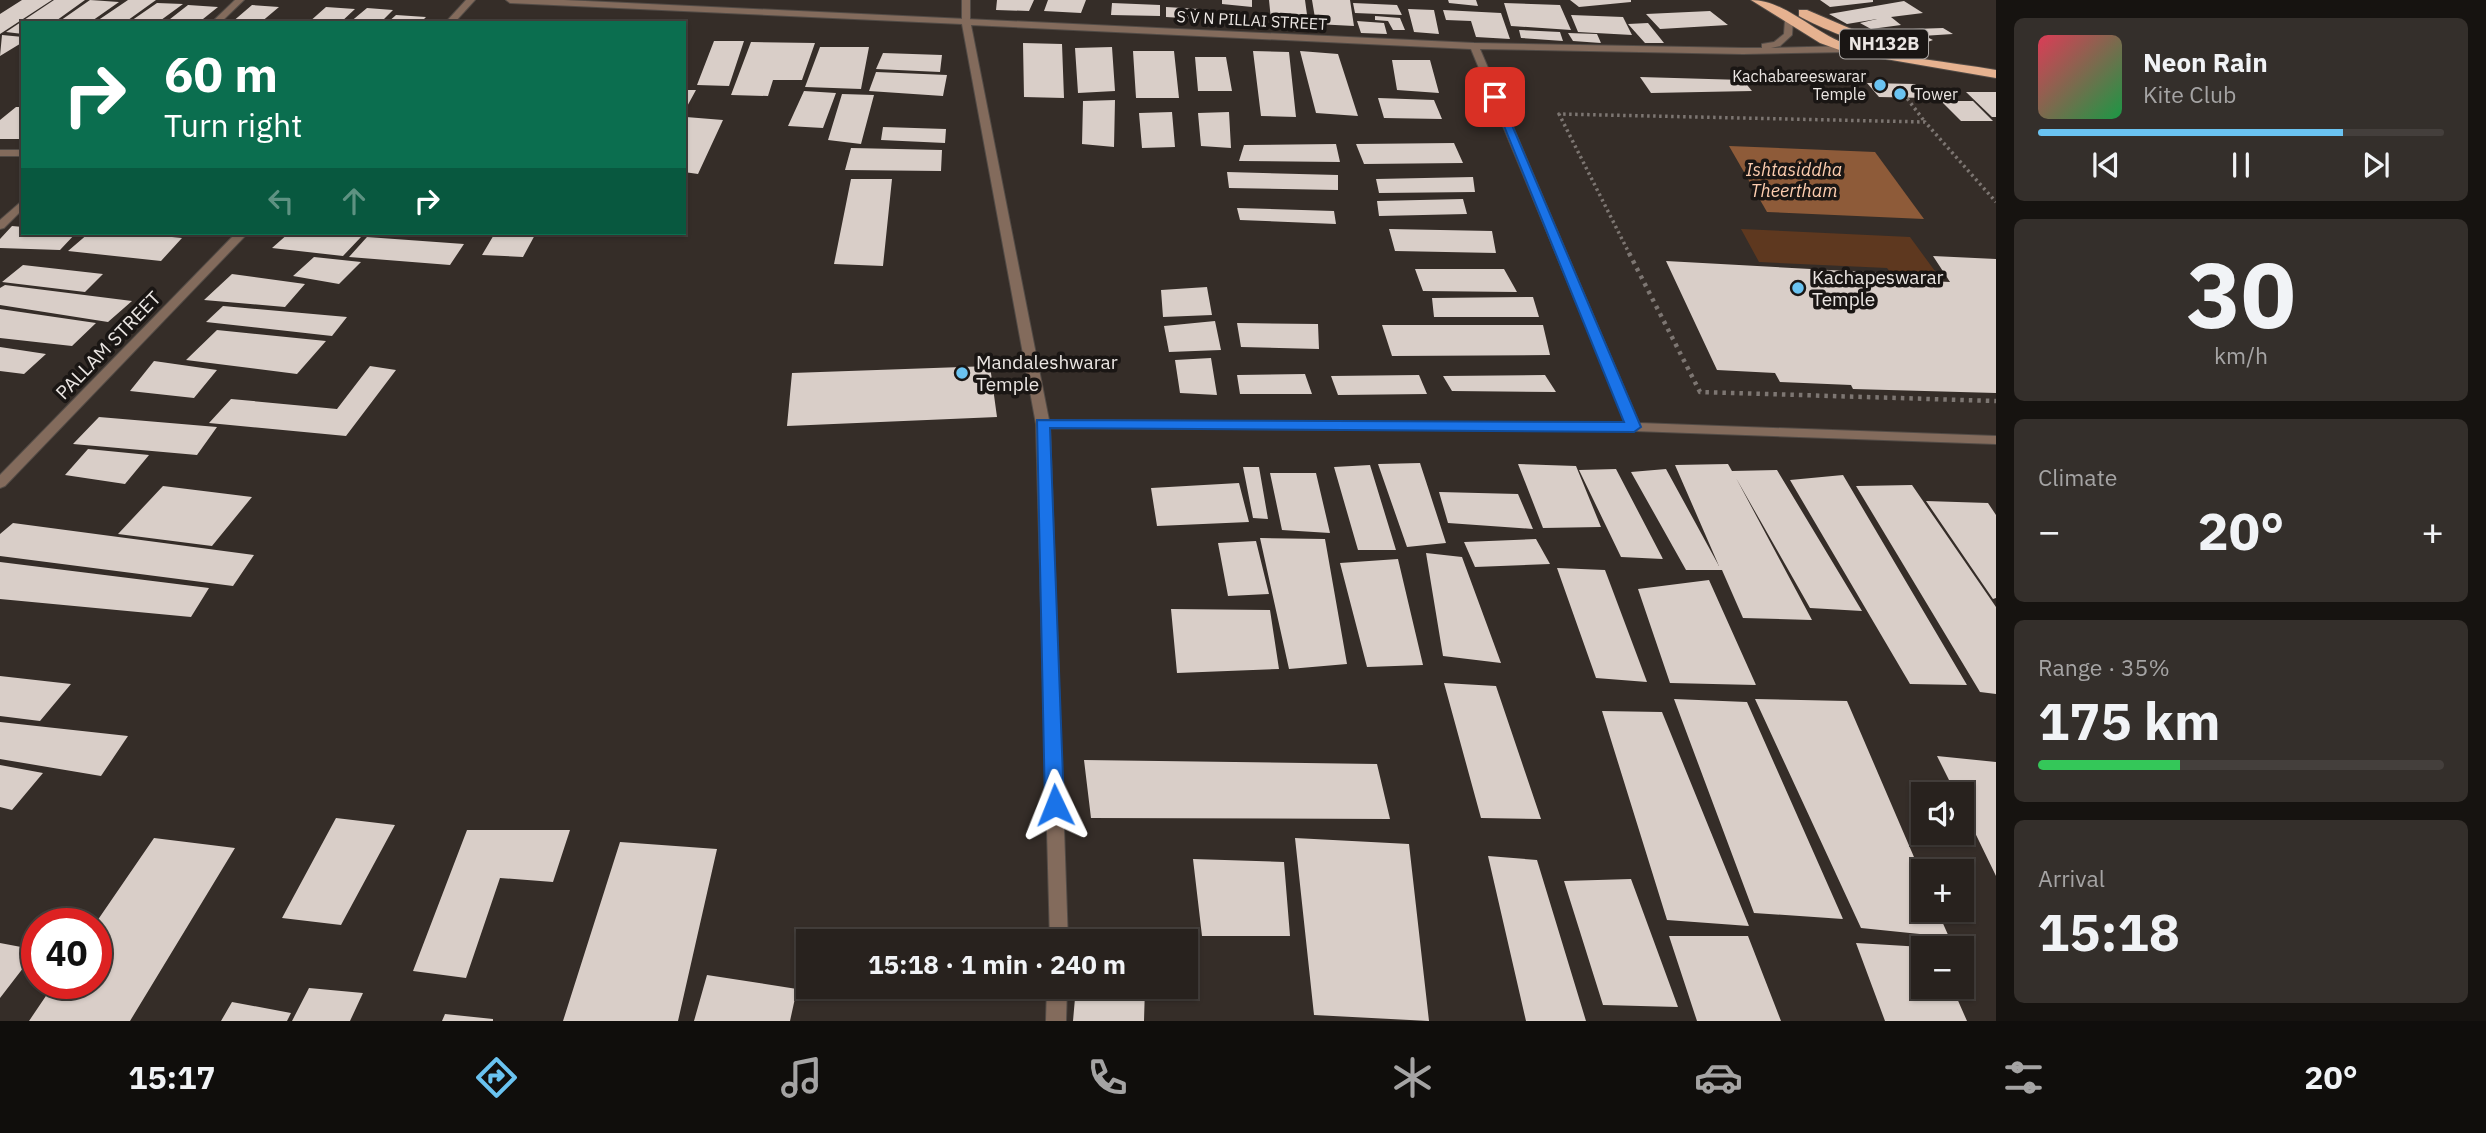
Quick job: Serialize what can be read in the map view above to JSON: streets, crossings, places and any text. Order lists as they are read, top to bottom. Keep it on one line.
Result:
{"streets":{"highway":["NH132B"],"street":["S V N PILLAI STREET","PALLAM STREET"]},"crossings":[["S V N PILLAI STREET","NH132B"]],"water":["Ishtasiddha Theertham"],"places":["Kachabareeswarar Temple","Tower","Kachapeswarar Temple","Mandaleshwarar Temple"],"page":{"turn":["60 m","Turn right"],"song":["Neon Rain","Kite Club"],"tile":[["30","km/h"],"Climate",["Range · 35%","175 km"],["Arrival","15:18"]],"heat":["−","20°","+"],"map_buttons":["+","−"],"limit":"40","trip":"15:18 · 1 min · 240 m","tabs":["15:17","20°"]}}
